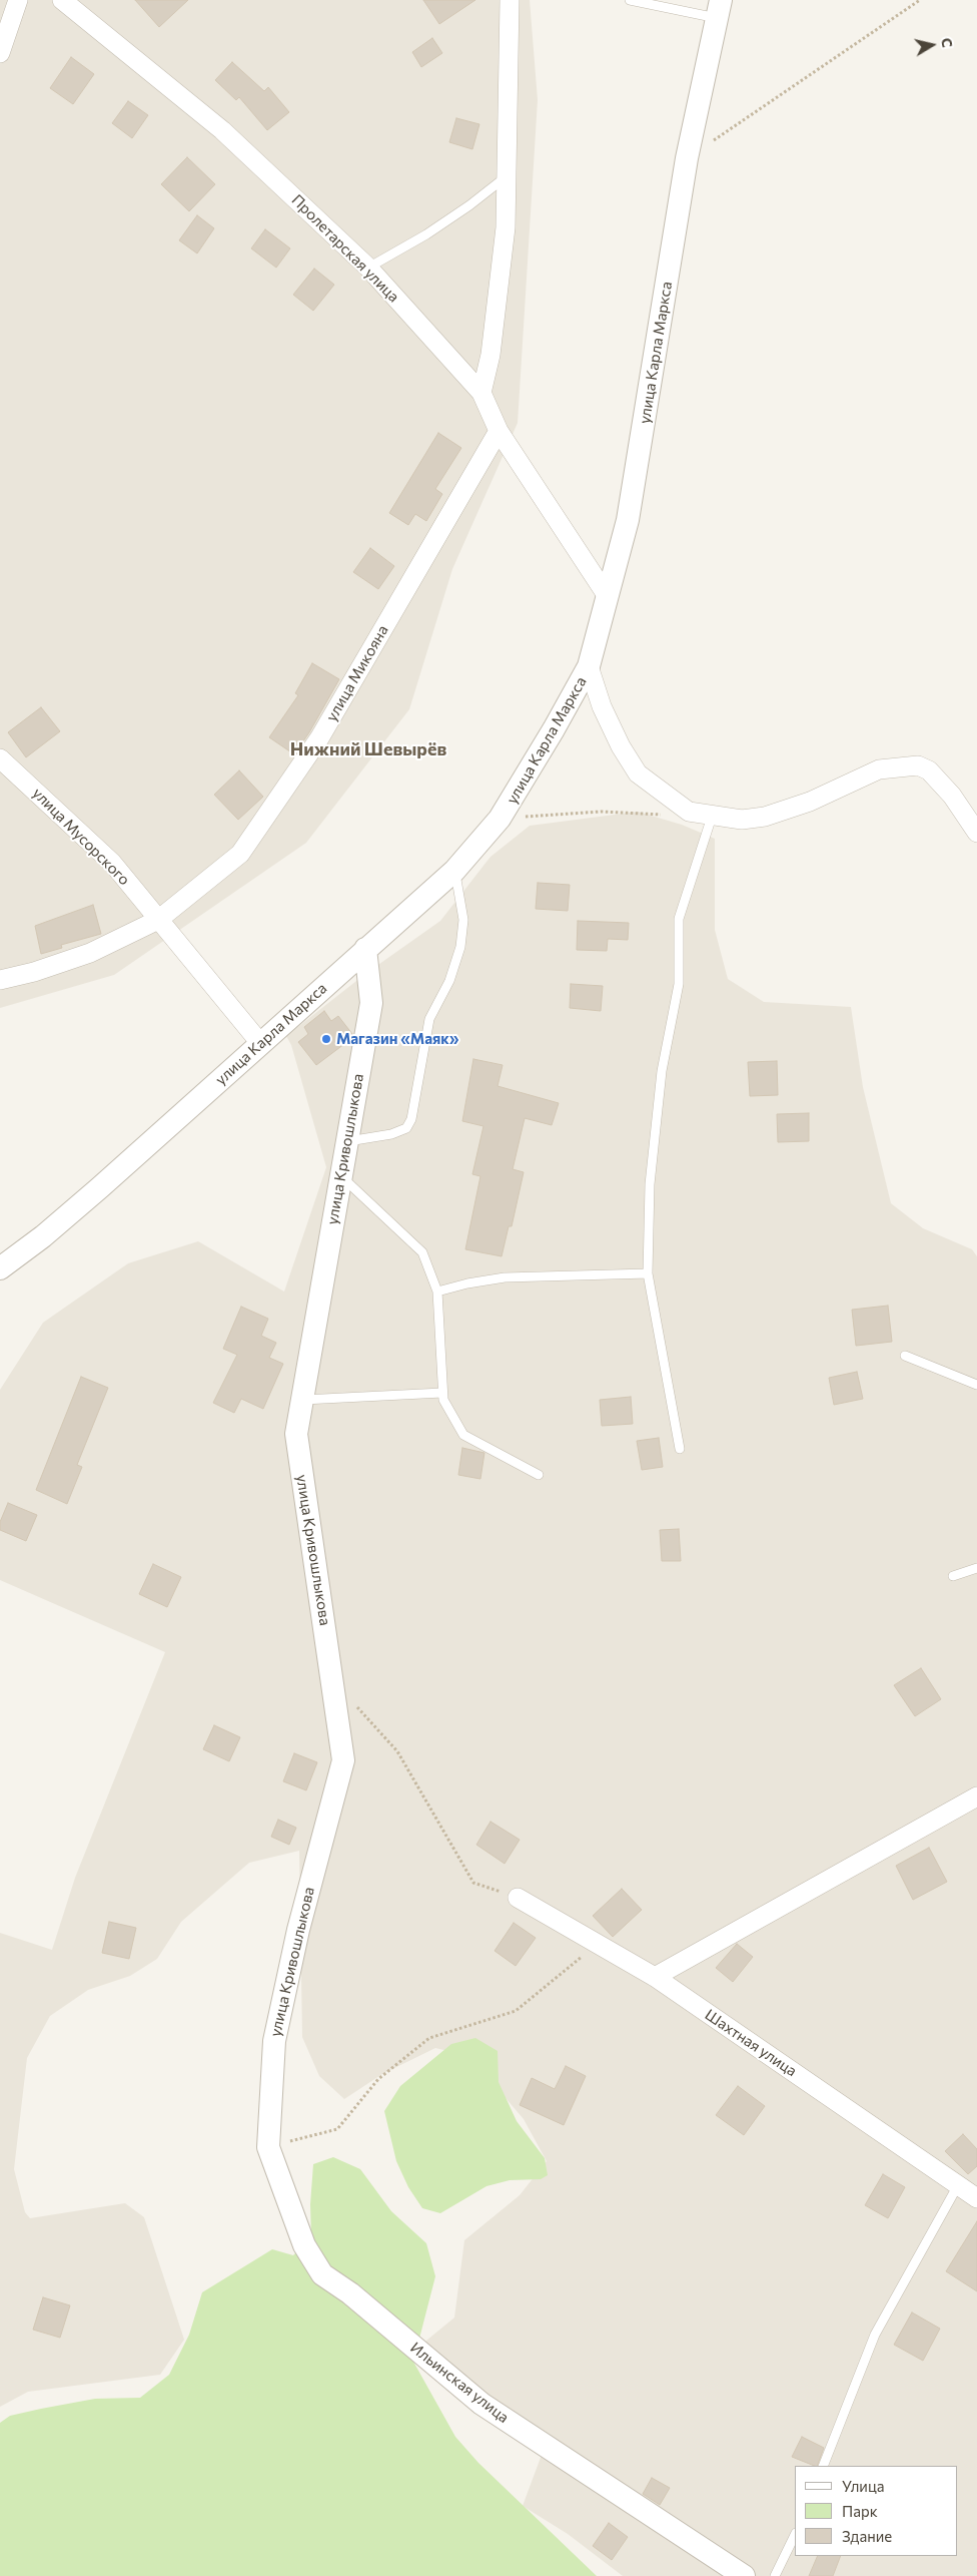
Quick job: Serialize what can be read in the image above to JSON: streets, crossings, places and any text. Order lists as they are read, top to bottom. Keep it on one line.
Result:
{"streets":{"street":["Пролетарская улица","улица Карла Маркса","улица Микояна","улица Мусорского","улица Кривошлыкова","Шахтная улица","Ильинская улица"]},"crossings":[["Пролетарская улица","улица Карла Маркса"],["Пролетарская улица","улица Микояна"],["улица Карла Маркса","улица Мусорского"],["улица Карла Маркса","улица Кривошлыкова"],["улица Микояна","улица Мусорского"],["улица Кривошлыкова","Ильинская улица"]],"districts":["Нижний Шевырёв"],"places":["Магазин «Маяк»"],"legend":["Улица","Парк","Здание"],"north":"right"}
